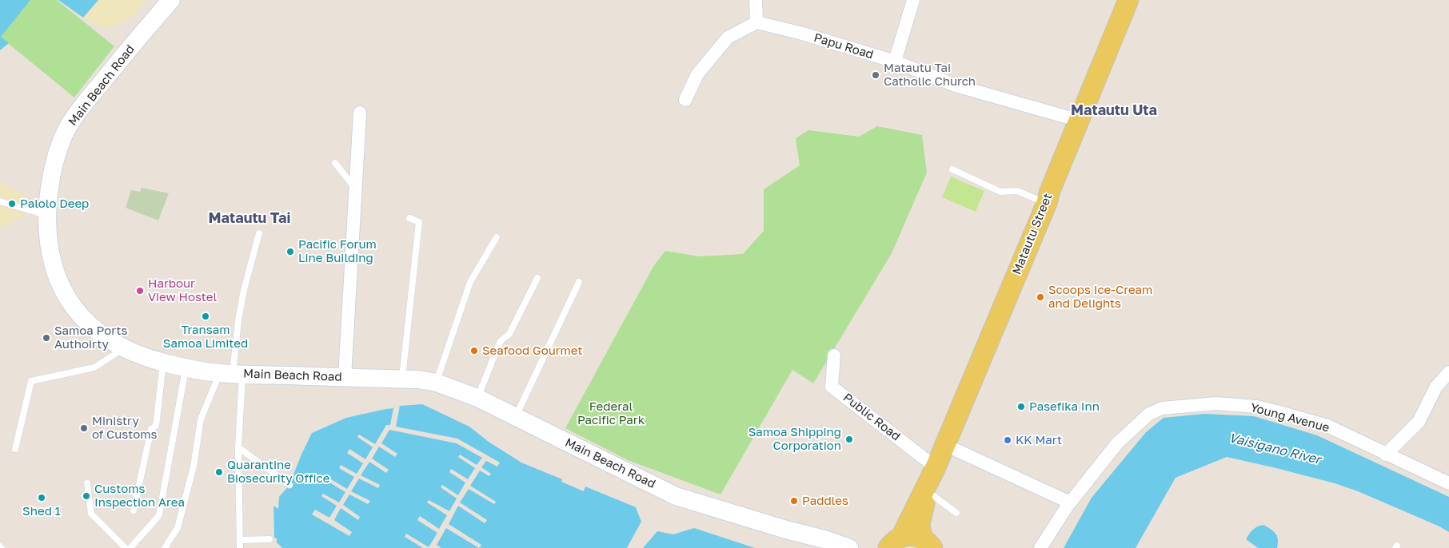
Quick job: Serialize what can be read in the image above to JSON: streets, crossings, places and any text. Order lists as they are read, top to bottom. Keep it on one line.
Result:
{"streets":{"main road":["Main Beach Road","Matautu Street"],"street":["Papu Road","Public Road","Young Avenue"]},"crossings":[["Papu Road","Matautu Street"],["Matautu Street","Public Road"]],"districts":["Matautu Uta","Matautu Tai"],"water":["Vaisigano River"],"parks":["Federal Pacific Park"],"places":["Matautu Tai Catholic Church","Palolo Deep","Pacific Forum Line Building","Harbour View Hostel","Scoops Ice-Cream and Delights","Transam Samoa Limited","Samoa Ports Authoirty","Seafood Gourmet","Pasefika Inn","Ministry of Customs","Samoa Shipping Corporation","KK Mart","Quarantine Biosecurity Office","Customs Inspection Area","Shed 1","Paddles"]}
